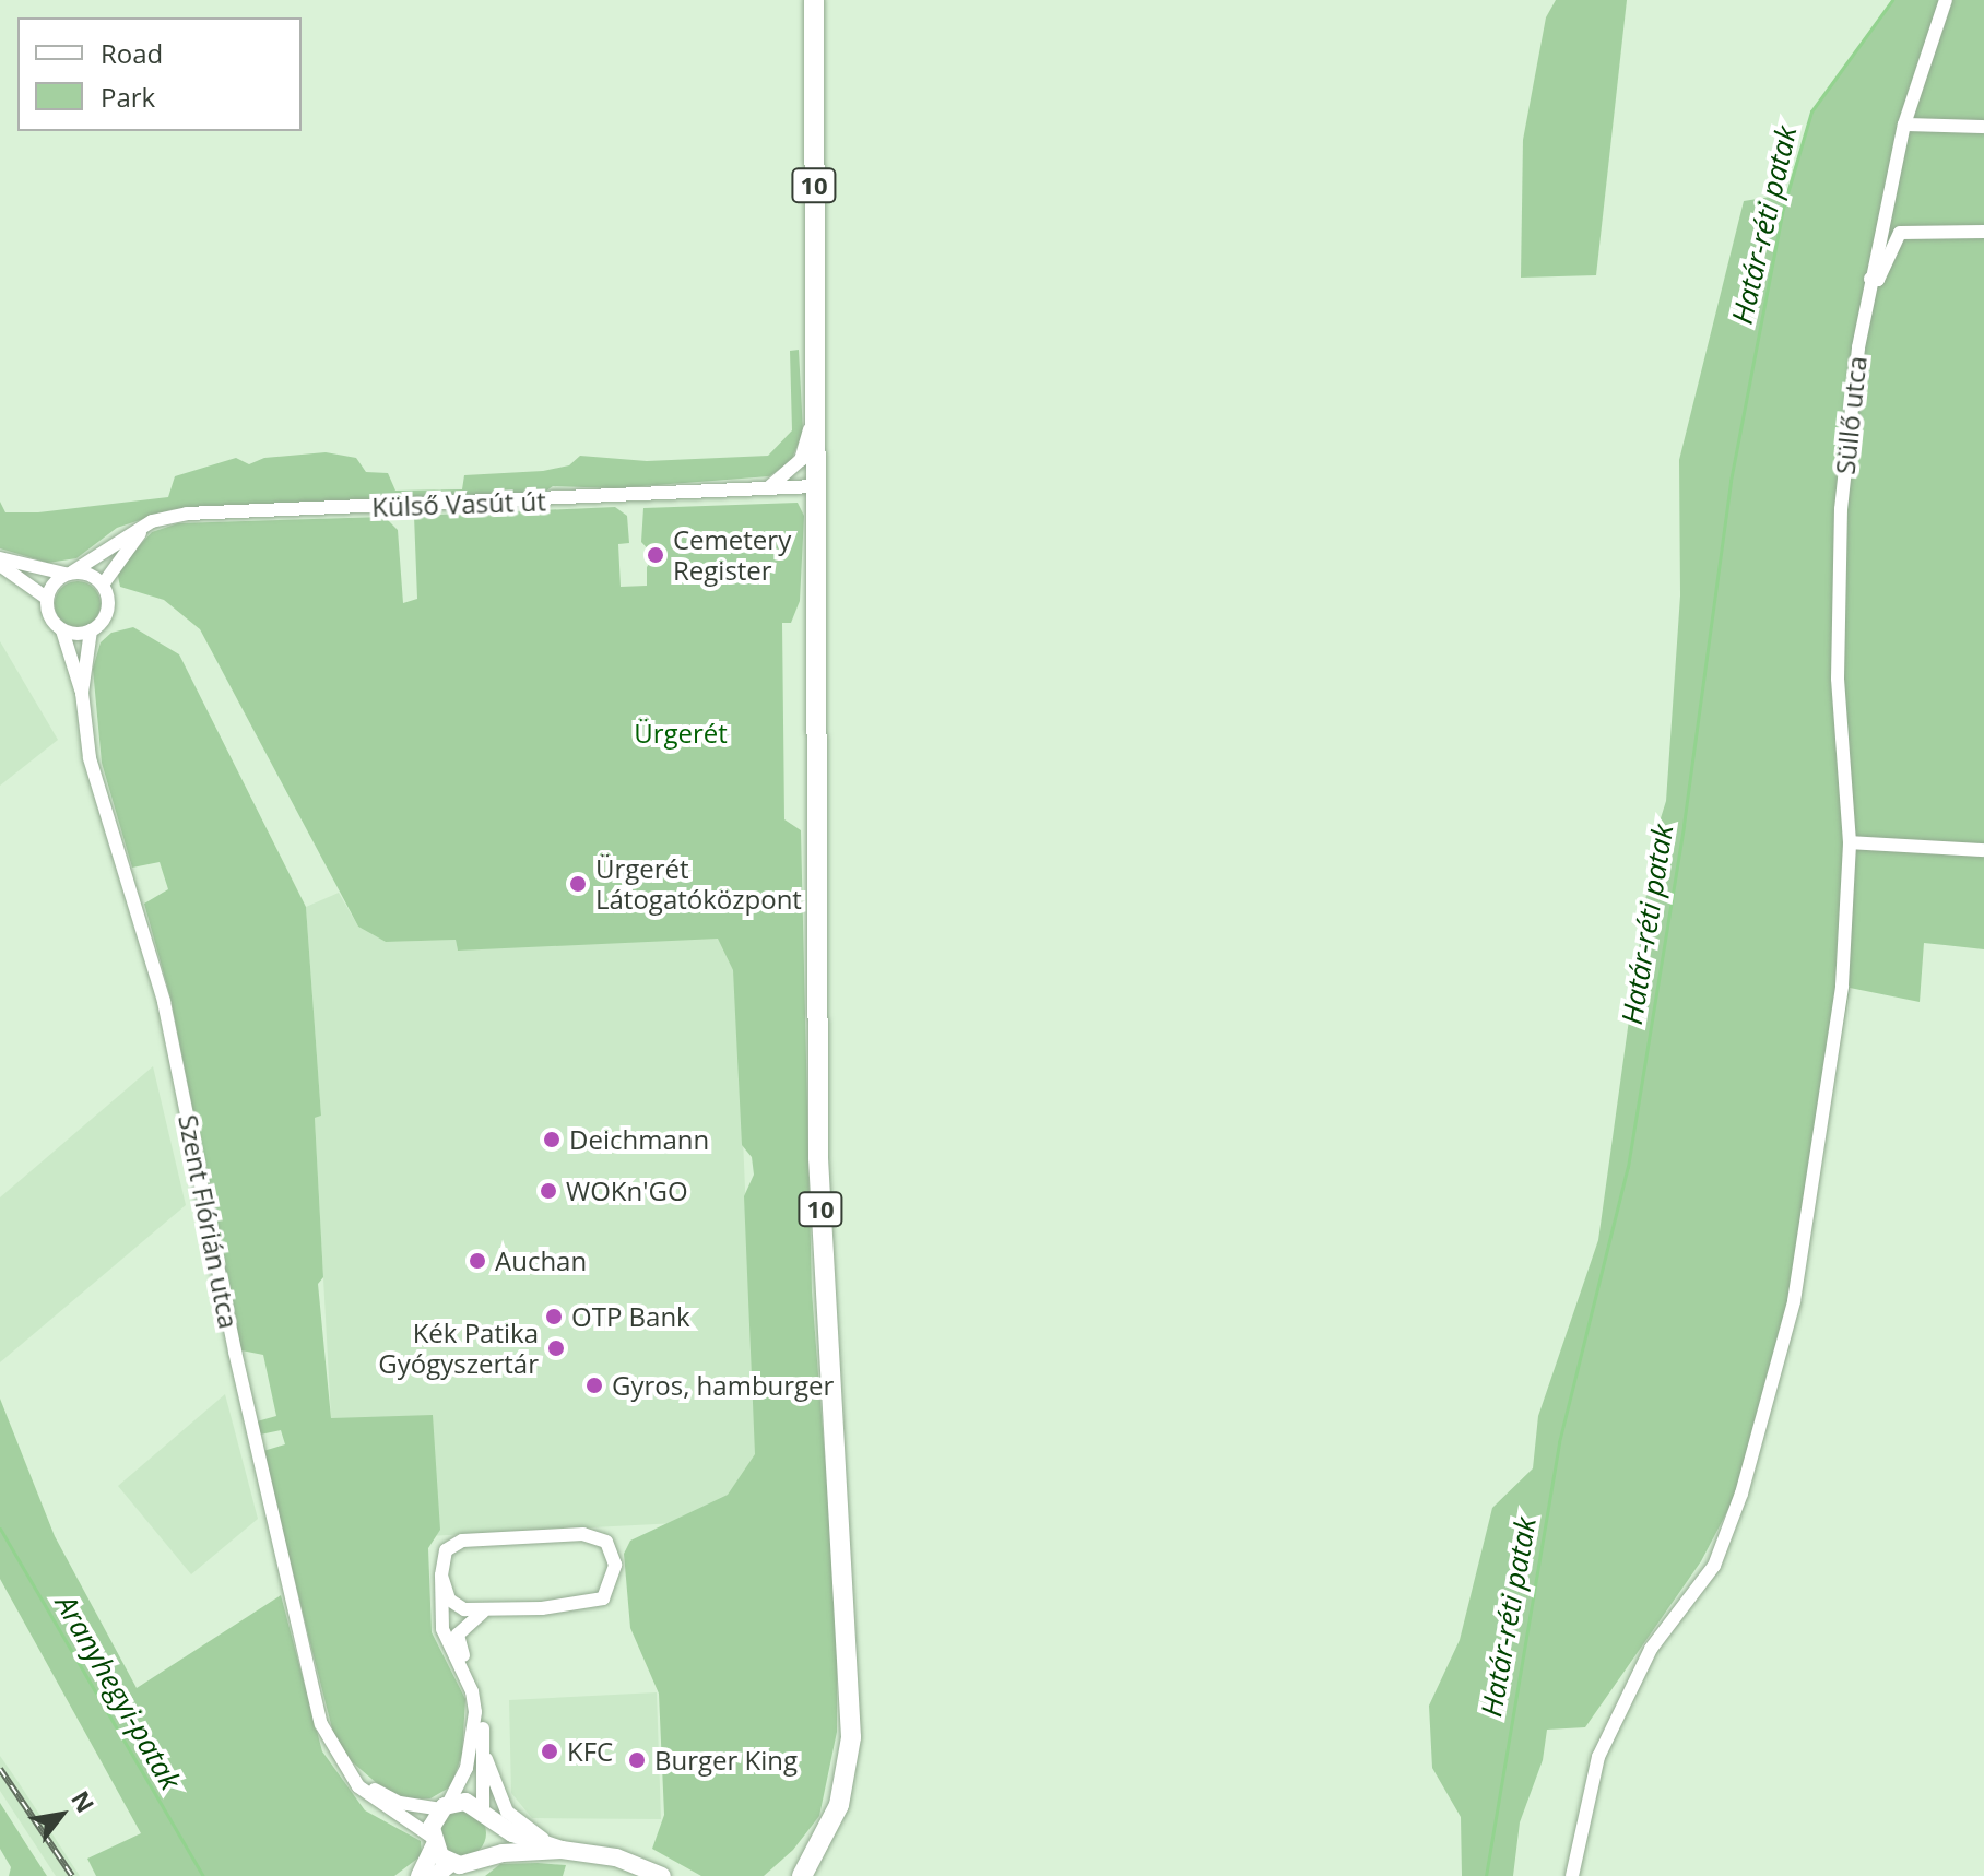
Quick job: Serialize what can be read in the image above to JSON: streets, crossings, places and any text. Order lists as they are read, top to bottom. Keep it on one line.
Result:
{"streets":{"main road":["10"],"street":["Süllő utca","Külső Vasút út","Szent Flórián utca"]},"crossings":[["10","Külső Vasút út"],["Külső Vasút út","Szent Flórián utca"]],"water":["Határ-réti patak","Aranyhegyi-patak"],"parks":["Ürgerét"],"places":["Cemetery Register","Ürgerét Látogatóközpont","Deichmann","WOKn'GO","Auchan","OTP Bank","Kék Patika Gyógyszertár","Gyros, hamburger","KFC","Burger King"],"legend":["Road","Park"],"north":"top right"}
